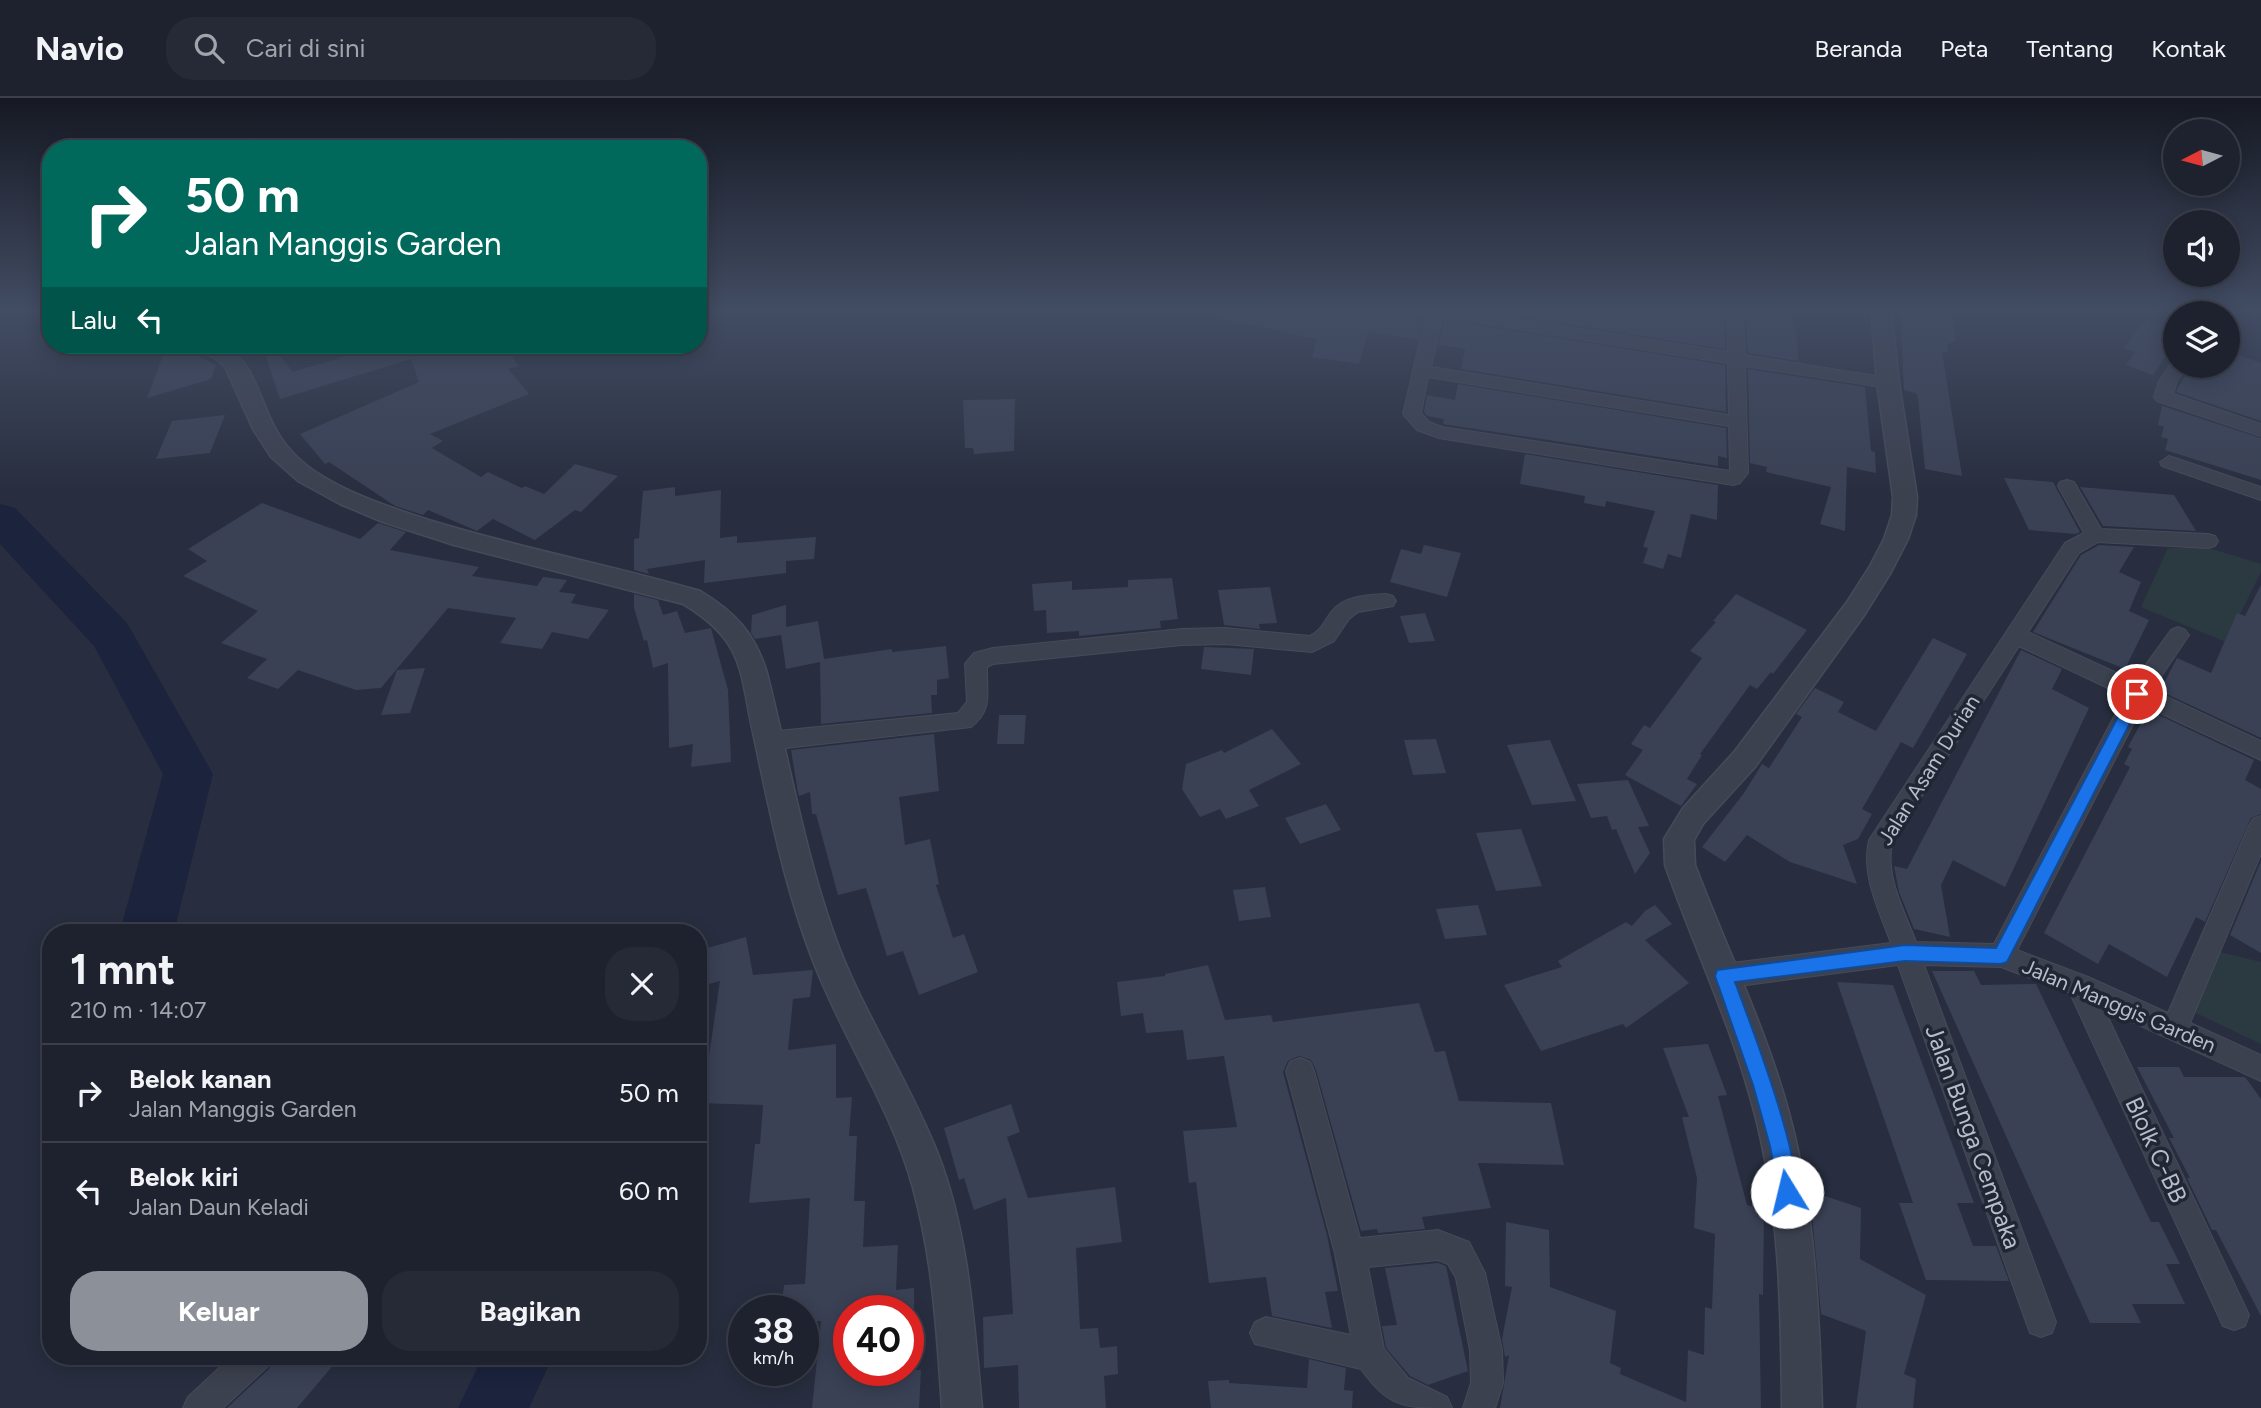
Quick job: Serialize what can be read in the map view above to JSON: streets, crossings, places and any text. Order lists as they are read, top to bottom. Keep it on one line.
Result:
{"streets":{"street":["Jalan Asam Durian","Jalan Manggis Garden","Jalan Bunga Cempaka","Blolk C-BB"]},"crossings":[["Jalan Asam Durian","Jalan Manggis Garden"],["Jalan Asam Durian","Jalan Bunga Cempaka"],["Jalan Manggis Garden","Jalan Bunga Cempaka"],["Jalan Manggis Garden","Blolk C-BB"]],"north":"left","page":{"header":"Navio","search":"Cari di sini","nav":["Beranda","Peta","Tentang","Kontak"],"turn":["50 m","Jalan Manggis Garden"],"then":"Lalu","heading":["1 mnt","210 m · 14:07"],"list":[{"name":"Belok kanan","note":"Jalan Manggis Garden","value":"50 m"},{"name":"Belok kiri","note":"Jalan Daun Keladi","value":"60 m"}],"buttons":["Keluar","Bagikan"],"speed":"38 km/h","limit":"40"}}
